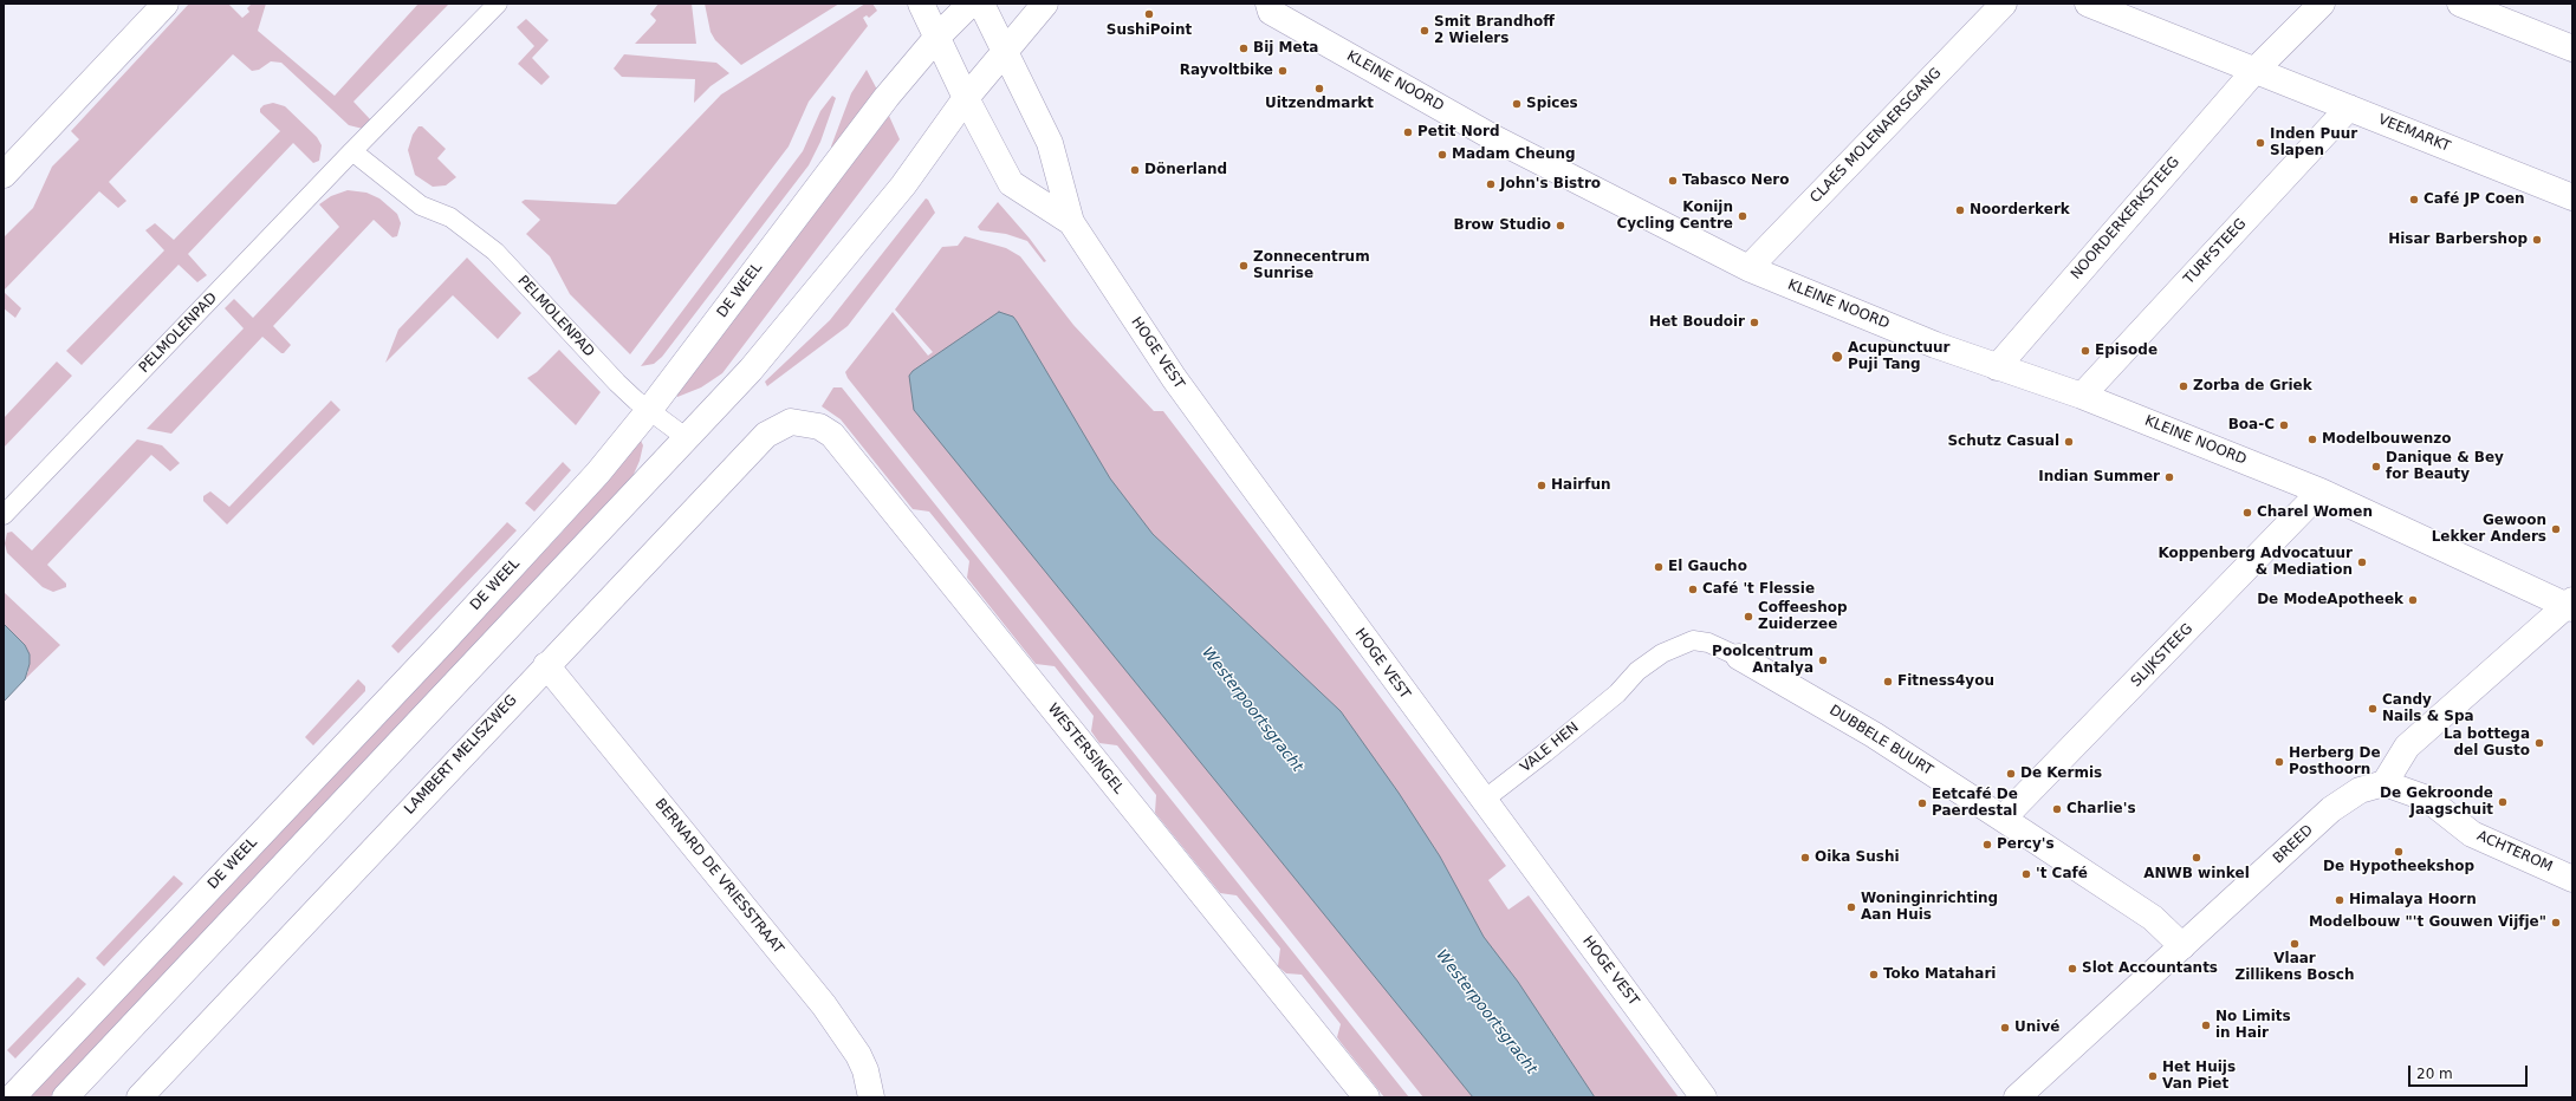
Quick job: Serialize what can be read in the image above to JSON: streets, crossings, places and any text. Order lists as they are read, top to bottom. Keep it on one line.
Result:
{"streets":{"street":["KLEINE NOORD","VEEMARKT","CLAES MOLENAERSGANG","NOORDERKERKSTEEG","TURFSTEEG","DE WEEL","HOGE VEST","SLIJKSTEEG","DUBBELE BUURT","WESTERSINGEL","LAMBERT MELISZWEG","BREED","ACHTEROM","BERNARD DE VRIESSTRAAT"],"lane":["PELMOLENPAD","VALE HEN"]},"crossings":[["KLEINE NOORD","CLAES MOLENAERSGANG"],["KLEINE NOORD","NOORDERKERKSTEEG"],["KLEINE NOORD","TURFSTEEG"],["KLEINE NOORD","SLIJKSTEEG"],["VEEMARKT","NOORDERKERKSTEEG"],["VEEMARKT","TURFSTEEG"],["DE WEEL","PELMOLENPAD"],["DE WEEL","HOGE VEST"],["HOGE VEST","VALE HEN"],["SLIJKSTEEG","DUBBELE BUURT"],["DUBBELE BUURT","VALE HEN"],["DUBBELE BUURT","BREED"],["WESTERSINGEL","LAMBERT MELISZWEG"],["LAMBERT MELISZWEG","BERNARD DE VRIESSTRAAT"],["BREED","ACHTEROM"]],"water":["Westerpoortsgracht"],"places":["SushiPoint","Smit Brandhoff 2 Wielers","Bij Meta","Rayvoltbike","Uitzendmarkt","Spices","Petit Nord","Inden Puur Slapen","Madam Cheung","Dönerland","Tabasco Nero","John's Bistro","Café JP Coen","Noorderkerk","Konijn Cycling Centre","Brow Studio","Hisar Barbershop","Zonnecentrum Sunrise","Het Boudoir","Episode","Acupunctuur Puji Tang","Zorba de Griek","Boa-C","Modelbouwenzo","Schutz Casual","Danique & Bey for Beauty","Indian Summer","Hairfun","Charel Women","Gewoon Lekker Anders","Koppenberg Advocatuur & Mediation","El Gaucho","Café 't Flessie","De ModeApotheek","Coffeeshop Zuiderzee","Poolcentrum Antalya","Fitness4you","Candy Nails & Spa","La bottega del Gusto","Herberg De Posthoorn","De Kermis","De Gekroonde Jaagschuit","Eetcafé De Paerdestal","Charlie's","Percy's","De Hypotheekshop","Oika Sushi","ANWB winkel","'t Café","Himalaya Hoorn","Woninginrichting Aan Huis","Modelbouw \"'t Gouwen Vijfje\"","Vlaar Zillikens Bosch","Slot Accountants","Toko Matahari","No Limits in Hair","Univé","Het Huijs Van Piet"],"scale_bar":"20 m"}
